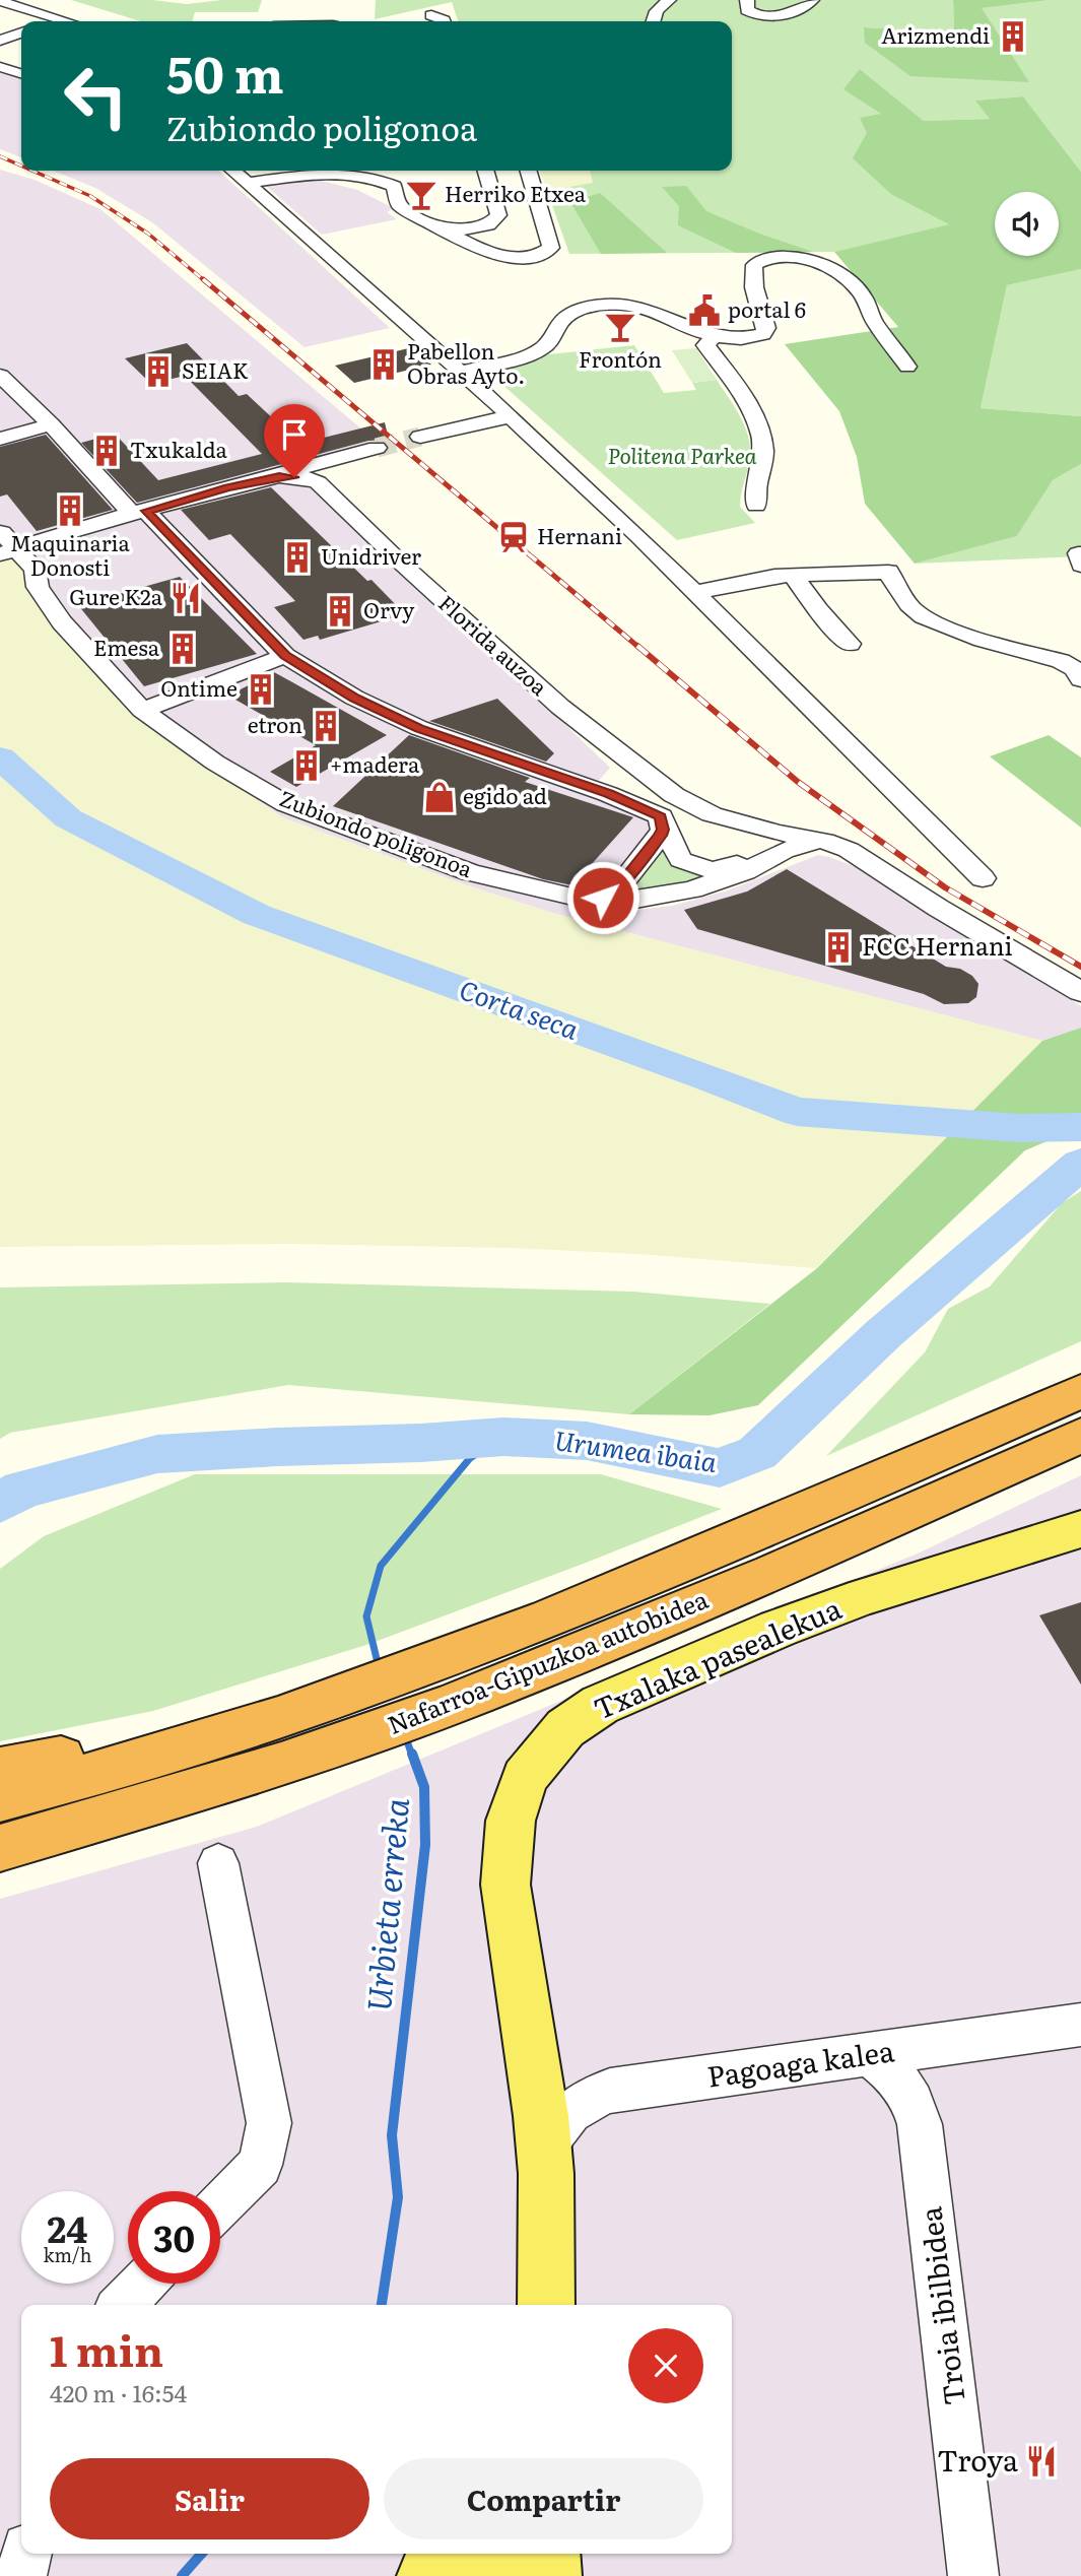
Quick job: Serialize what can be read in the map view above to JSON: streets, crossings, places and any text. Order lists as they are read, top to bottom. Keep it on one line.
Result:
{"streets":{"highway":["Nafarroa-Gipuzkoa autobidea"],"main road":["Txalaka pasealekua"],"street":["Florida auzoa","Zubiondo poligonoa","Pagoaga kalea","Troia ibilbidea"]},"crossings":[["Florida auzoa","Zubiondo poligonoa"],["Txalaka pasealekua","Pagoaga kalea"],["Pagoaga kalea","Troia ibilbidea"]],"water":["Corta seca","Urumea ibaia","Urbieta erreka"],"parks":["Politena Parkea"],"places":{"building":["Arizmendi","Pabellon Obras Ayto.","SEIAK","Txukalda","Maquinaria Donosti","Unidriver","Orvy","Emesa","Ontime","etron","+madera","FCC Hernani"],"bar":["Herriko Etxea","Frontón"],"public building":["portal 6"],"station":["Hernani"],"restaurant":["Gure K2a","Troya"],"shop":["egido ad"]},"page":{"turn":["50 m","Zubiondo poligonoa"],"speed":"24 km/h","limit":"30","heading":["1 min","420 m · 16:54"],"buttons":["Salir","Compartir"]}}
